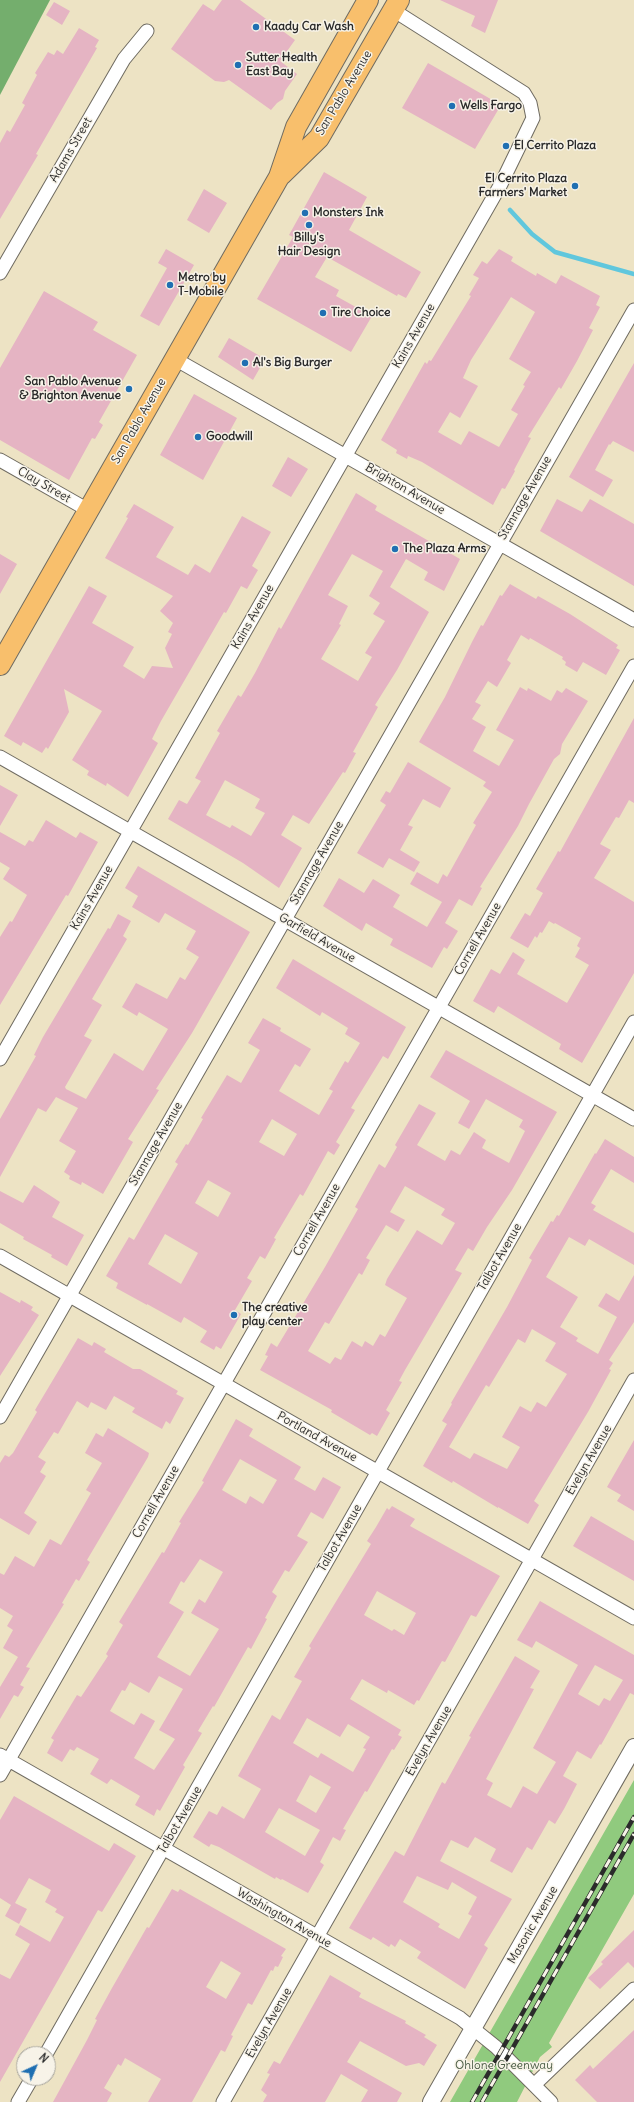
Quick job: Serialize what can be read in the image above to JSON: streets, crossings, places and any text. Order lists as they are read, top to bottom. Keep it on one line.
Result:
{"streets":{"main road":["San Pablo Avenue"],"street":["Adams Street","Kains Avenue","Clay Street","Brighton Avenue","Stannage Avenue","Garfield Avenue","Cornell Avenue","Talbot Avenue","Portland Avenue","Evelyn Avenue","Washington Avenue","Masonic Avenue"]},"crossings":[["San Pablo Avenue","Kains Avenue"],["San Pablo Avenue","Clay Street"],["San Pablo Avenue","Brighton Avenue"],["Kains Avenue","Brighton Avenue"],["Kains Avenue","Garfield Avenue"],["Brighton Avenue","Stannage Avenue"],["Stannage Avenue","Garfield Avenue"],["Stannage Avenue","Portland Avenue"],["Garfield Avenue","Cornell Avenue"],["Garfield Avenue","Talbot Avenue"],["Cornell Avenue","Portland Avenue"],["Cornell Avenue","Washington Avenue"],["Talbot Avenue","Portland Avenue"],["Talbot Avenue","Washington Avenue"],["Portland Avenue","Evelyn Avenue"],["Evelyn Avenue","Washington Avenue"],["Washington Avenue","Masonic Avenue"]],"parks":["Ohlone Greenway"],"places":["Kaady Car Wash","Sutter Health East Bay","Wells Fargo","El Cerrito Plaza","El Cerrito Plaza Farmers' Market","Monsters Ink","Billy's Hair Design","Metro by T-Mobile","Tire Choice","Al's Big Burger","San Pablo Avenue & Brighton Avenue","Goodwill","The Plaza Arms","The creative play center"],"north":"top right"}
